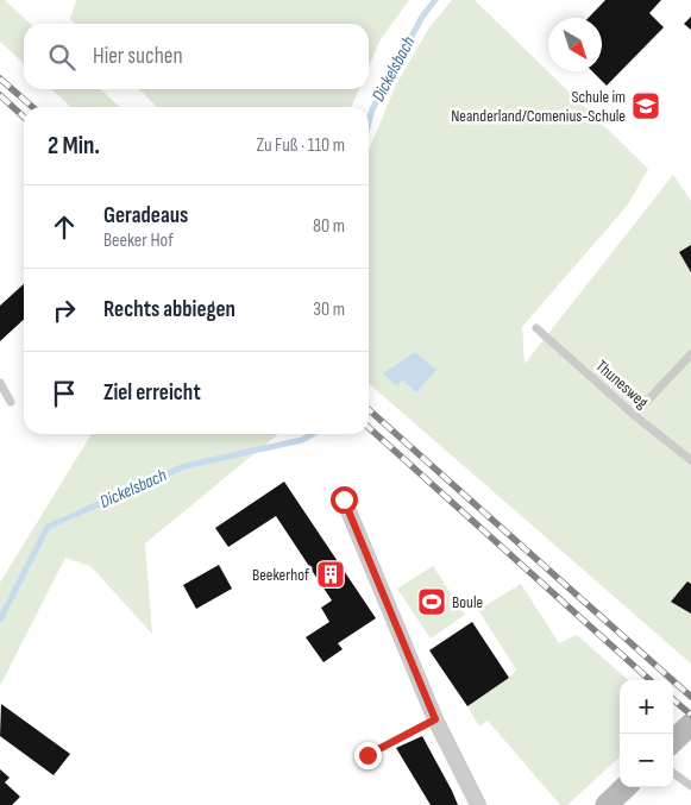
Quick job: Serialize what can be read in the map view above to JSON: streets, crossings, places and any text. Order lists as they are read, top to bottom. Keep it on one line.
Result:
{"streets":{"lane":["Thunesweg"]},"water":["Dickelsbach"],"places":{"school or university":["Schule im Neanderland/Comenius-Schule"],"building":["Beekerhof"],"sports":["Boule"]},"north":"bottom right","page":{"search":"Hier suchen","heading":["2 Min.","Zu Fuß · 110 m"],"list":[["Geradeaus","Beeker Hof","80 m"],["Rechts abbiegen","30 m"],"Ziel erreicht"],"map_buttons":["+","−"]}}
